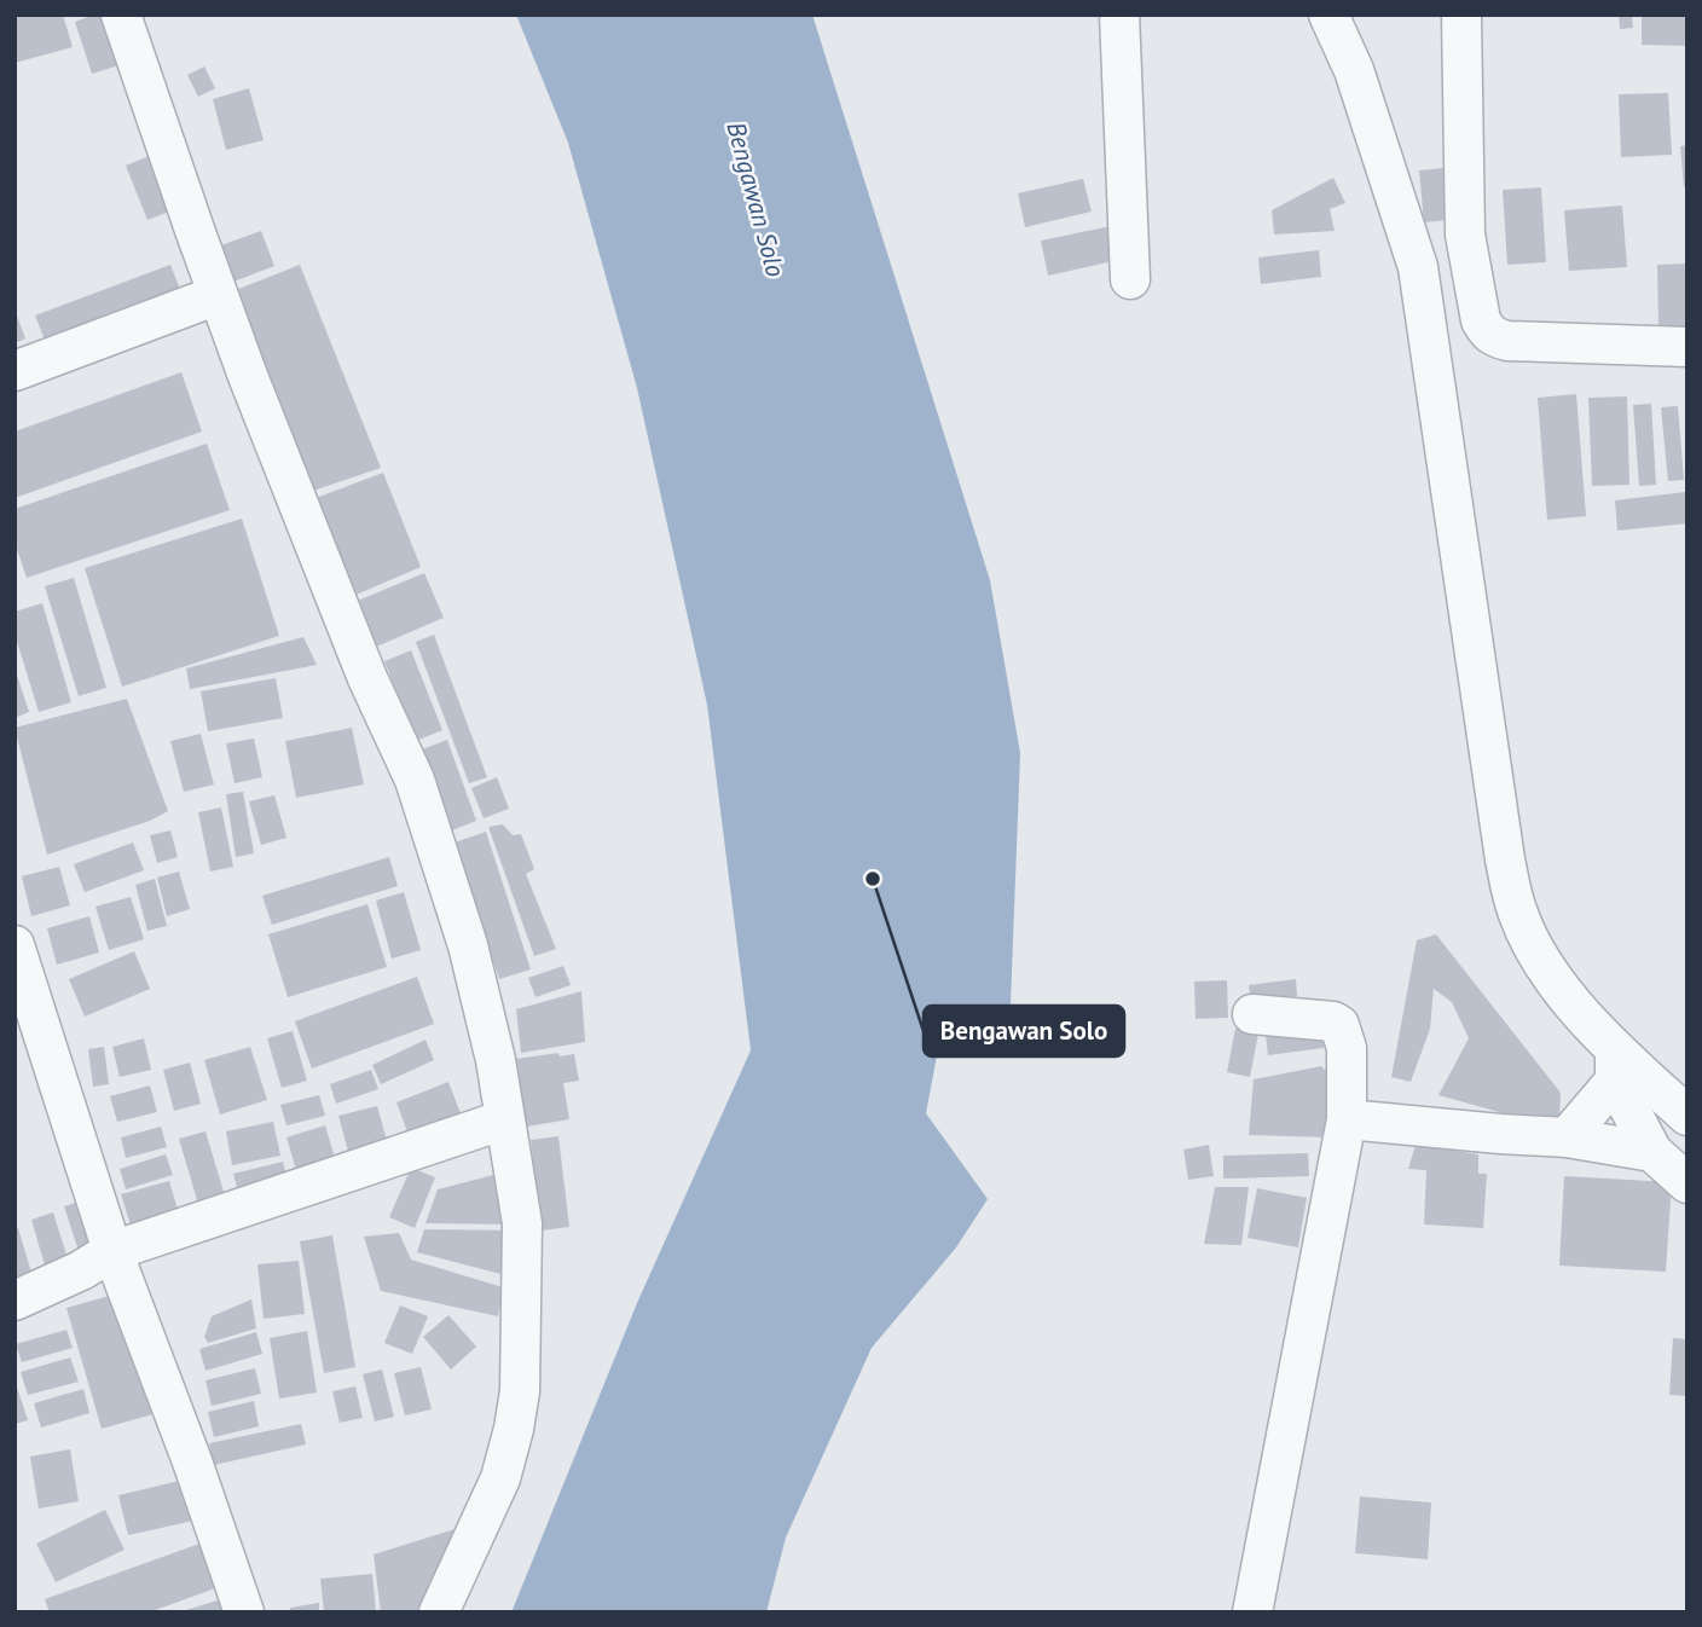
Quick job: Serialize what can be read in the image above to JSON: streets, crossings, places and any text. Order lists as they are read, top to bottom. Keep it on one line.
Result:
{"water":["Bengawan Solo"],"places":["Bengawan Solo"]}
